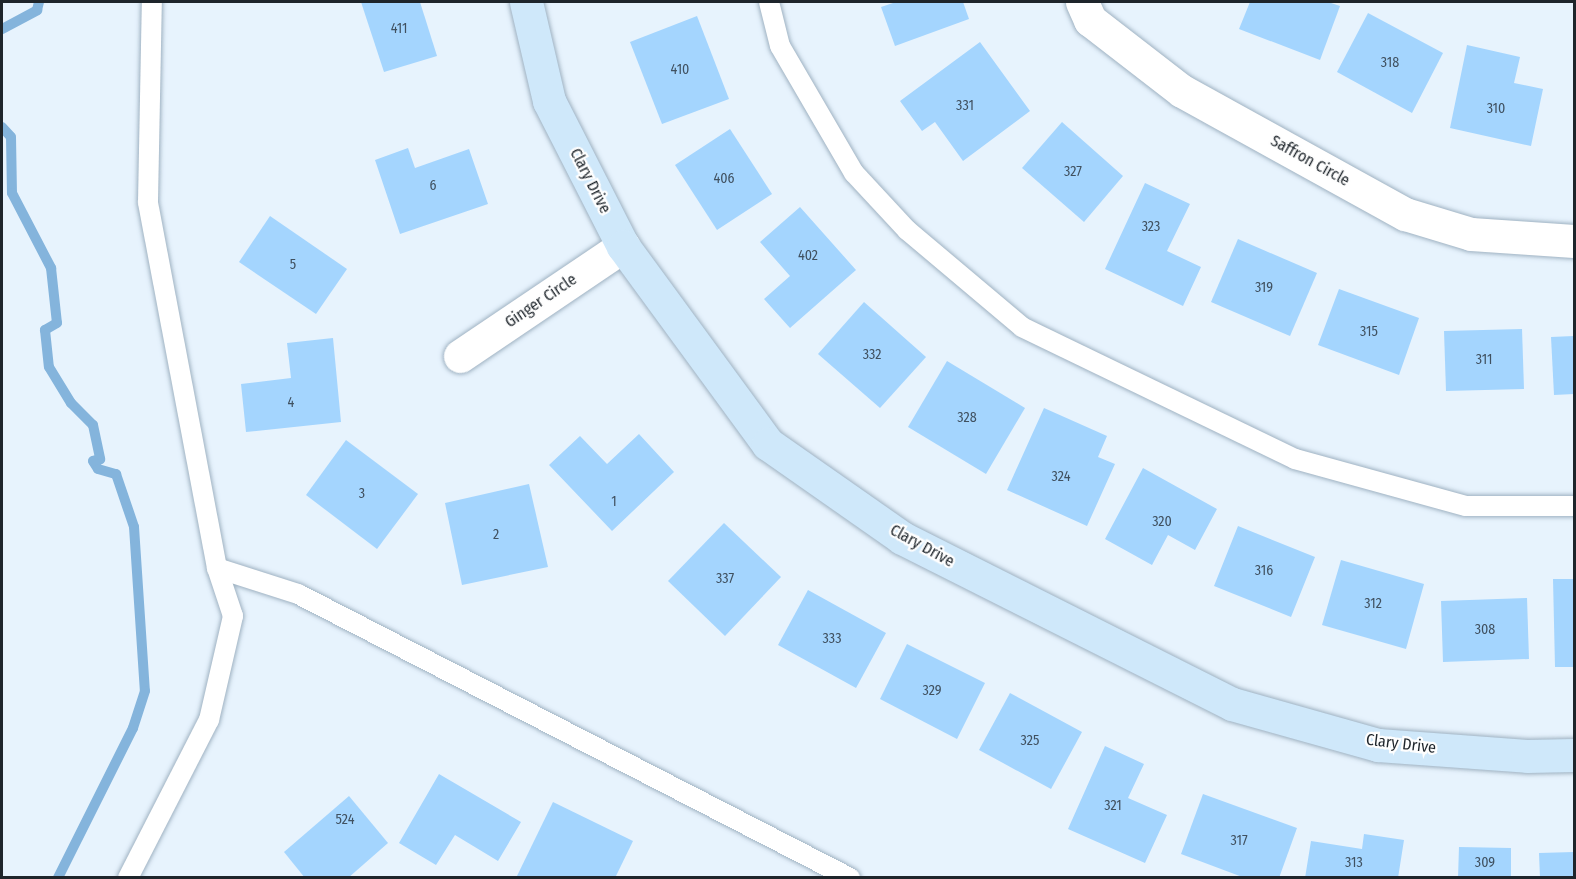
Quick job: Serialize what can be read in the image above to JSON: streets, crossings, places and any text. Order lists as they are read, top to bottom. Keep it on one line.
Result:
{"streets":{"street":["Saffron Circle","Clary Drive","Ginger Circle"]},"crossings":[["Clary Drive","Ginger Circle"]],"house_numbers":["411","318","410","331","310","327","406","6","323","402","5","319","315","332","311","4","328","324","3","1","320","2","316","337","312","308","333","329","325","321","524","317","313","309"]}
